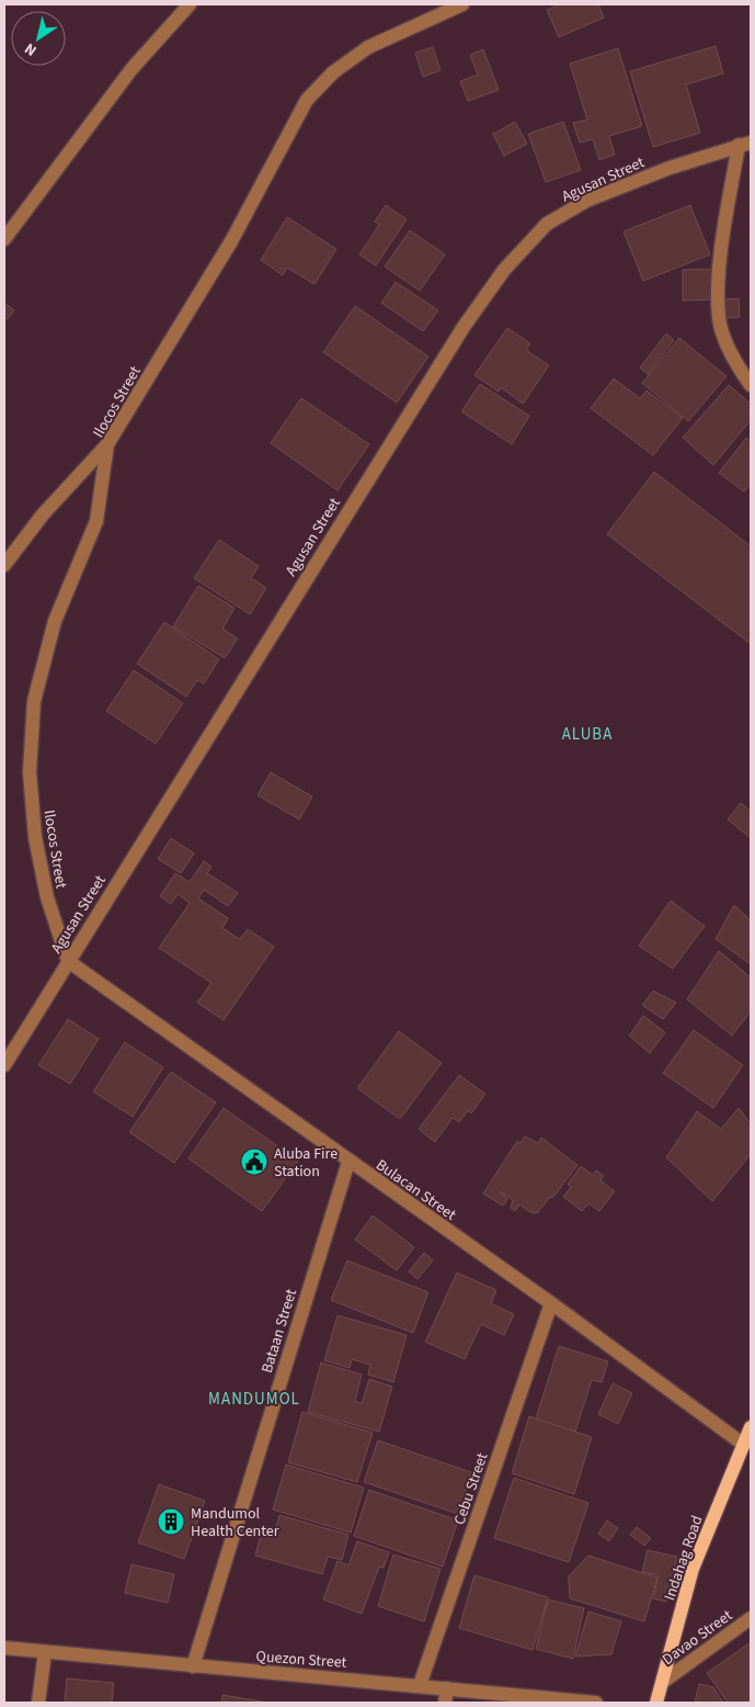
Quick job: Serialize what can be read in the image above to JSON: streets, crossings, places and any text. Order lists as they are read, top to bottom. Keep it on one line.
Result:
{"streets":{"main road":["Indahag Road"],"street":["Agusan Street","Ilocos Street","Bulacan Street","Bataan Street","Cebu Street","Davao Street","Quezon Street"]},"crossings":[["Agusan Street","Ilocos Street"],["Agusan Street","Bulacan Street"],["Ilocos Street","Bulacan Street"],["Bulacan Street","Bataan Street"],["Bulacan Street","Cebu Street"],["Bulacan Street","Indahag Road"],["Bataan Street","Quezon Street"],["Cebu Street","Quezon Street"],["Indahag Road","Davao Street"]],"districts":["ALUBA","MANDUMOL"],"places":{"public building":["Aluba Fire Station"],"building":["Mandumol Health Center"]},"north":"bottom left"}
